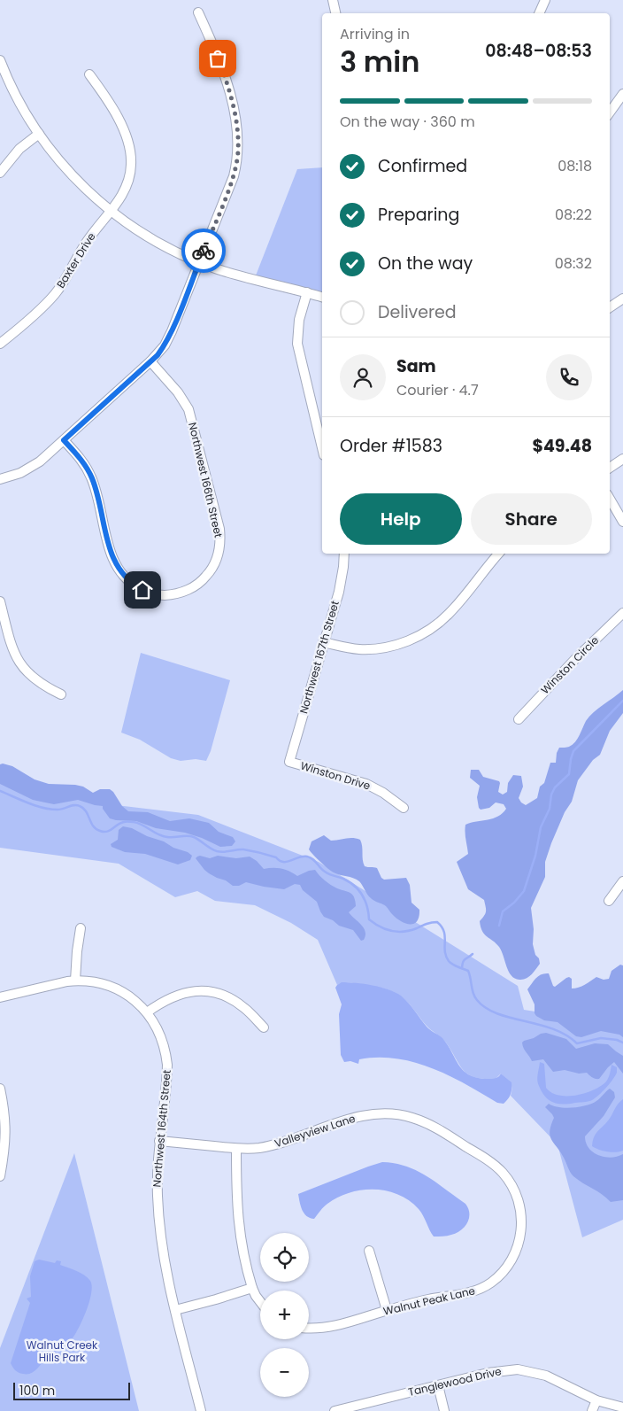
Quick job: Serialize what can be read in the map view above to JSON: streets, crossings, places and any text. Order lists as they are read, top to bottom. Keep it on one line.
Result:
{"streets":{"street":["Baxter Drive","Northwest 166th Street","Northwest 167th Street","Winston Circle","Winston Drive","Northwest 164th Street","Valleyview Lane","Walnut Peak Lane","Tanglewood Drive"]},"crossings":[["Northwest 167th Street","Winston Drive"],["Northwest 164th Street","Valleyview Lane"],["Valleyview Lane","Walnut Peak Lane"]],"parks":["Walnut Creek Hills Park"],"scale_bar":"100 m","page":{"heading":["3 min","Arriving in","08:48–08:53"],"panel":["Sam","Courier · 4.7","Order #1583","$49.48"],"bar":"On the way · 360 m","list":[["Confirmed","08:18"],["Preparing","08:22"],["On the way","08:32"],"Delivered"],"buttons":["Help","Share"],"map_buttons":["+","−"],"scale":"100 m"}}
